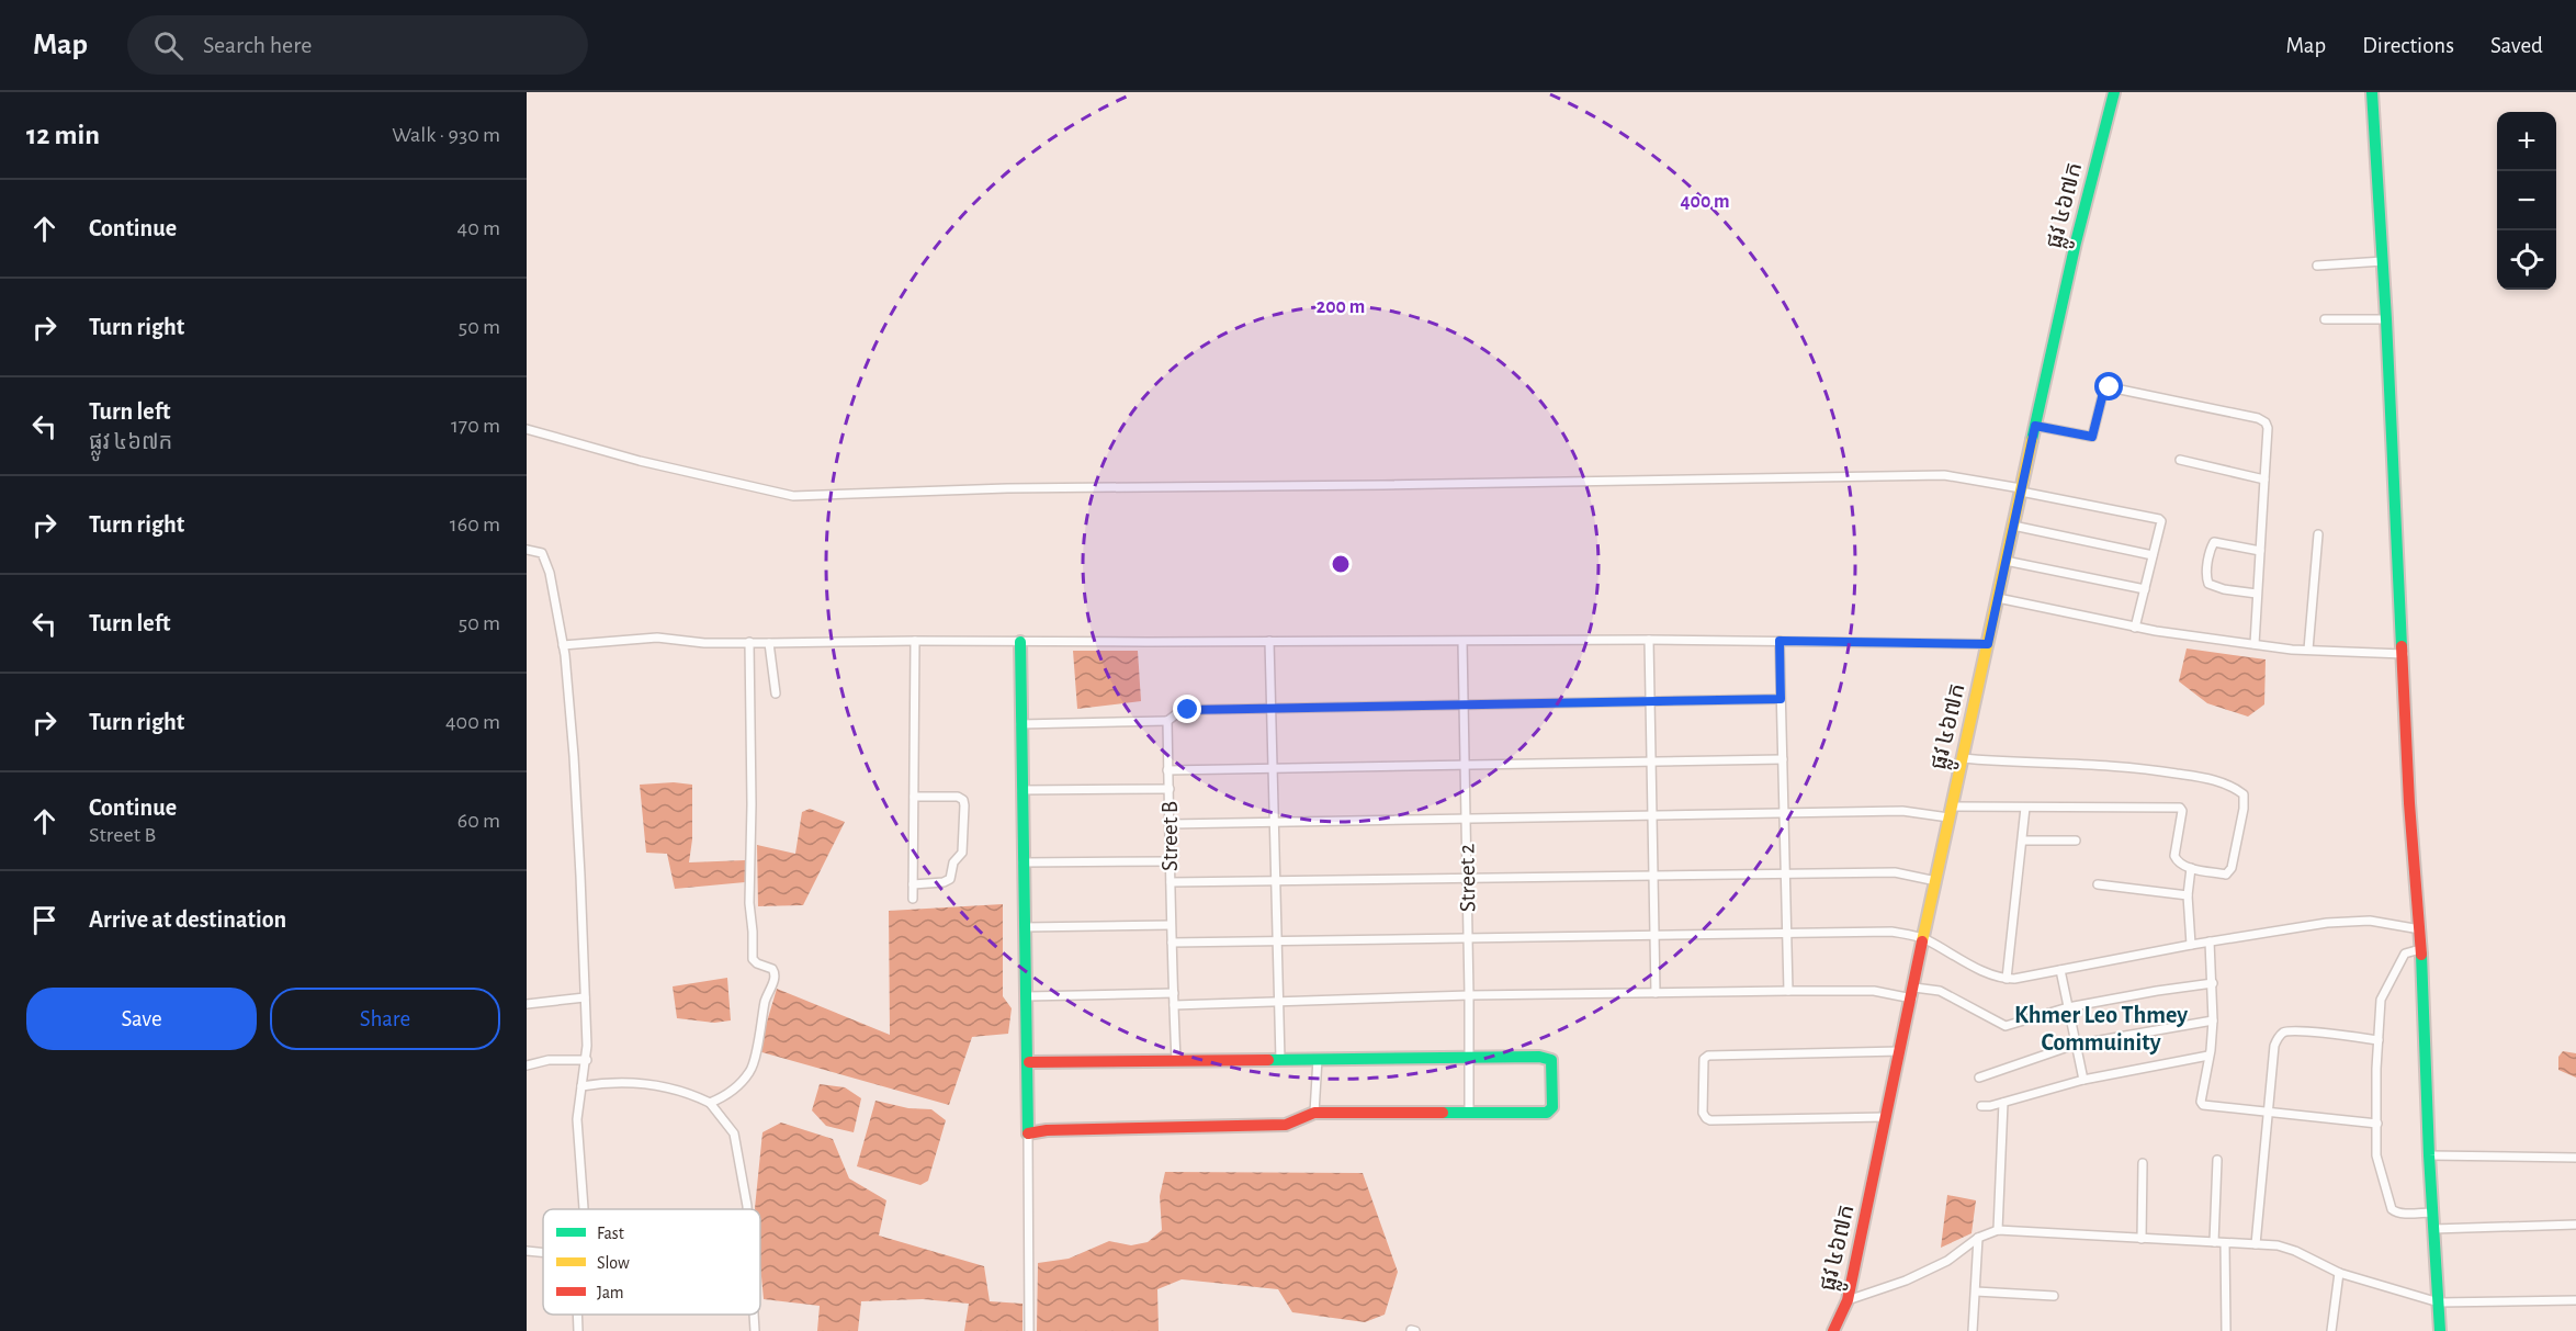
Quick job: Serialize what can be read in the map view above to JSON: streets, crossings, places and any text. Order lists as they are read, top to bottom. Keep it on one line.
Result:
{"streets":{"street":["ផ្លូវ ៤៦៧ក","Street B","Street 2"]},"districts":["Khmer Leo Thmey Commuinity"],"legend":["Fast","Slow","Jam"],"page":{"header":"Map","search":"Search here","nav":["Map","Directions","Saved"],"heading":["12 min","Walk · 930 m"],"map_buttons":["+","−"],"list":[["Continue","40 m"],["Turn right","50 m"],["Turn left","ផ្លូវ ៤៦៧ក","170 m"],["Turn right","160 m"],["Turn left","50 m"],["Turn right","400 m"],["Continue","Street B","60 m"],"Arrive at destination"],"buttons":["Save","Share"]},"rings":["400 m","200 m"]}
